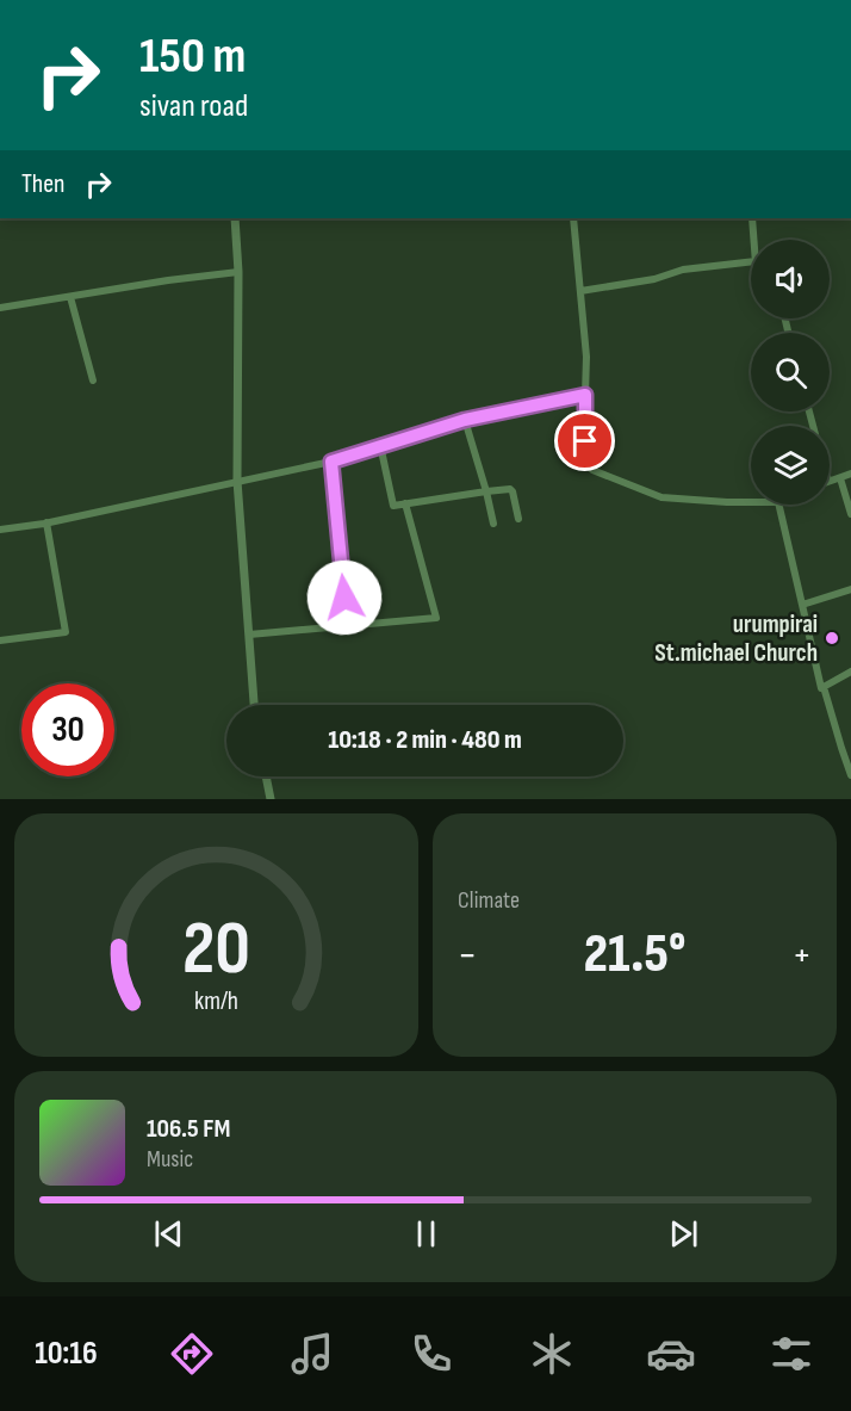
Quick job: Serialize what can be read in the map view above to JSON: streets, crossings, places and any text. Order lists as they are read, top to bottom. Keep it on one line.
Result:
{"places":["urumpirai St.michael Church"],"page":{"turn":["150 m","sivan road"],"then":"Then","limit":"30","trip":"10:18 · 2 min · 480 m","tile":"Climate","heat":["−","21.5°","+"],"song":["106.5 FM","Music"],"tabs":"10:16","gauge":["20","km/h"]}}
